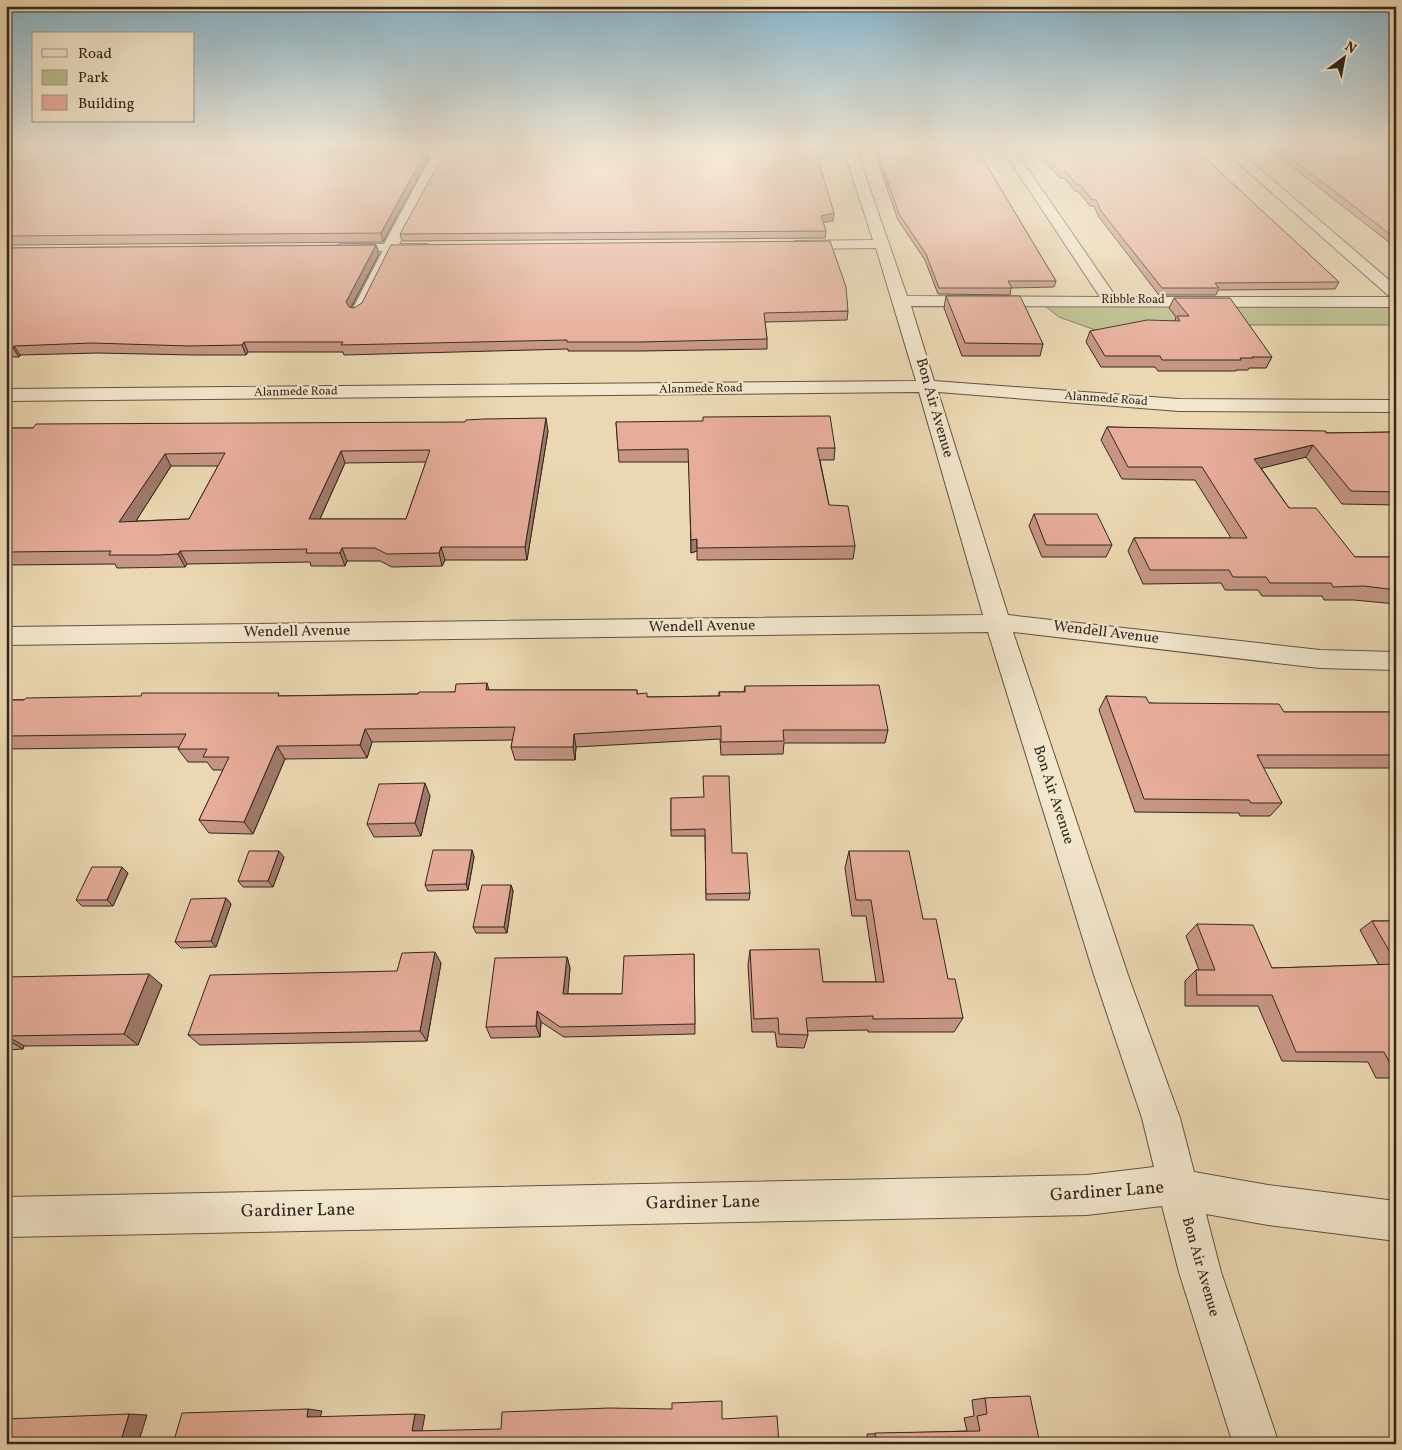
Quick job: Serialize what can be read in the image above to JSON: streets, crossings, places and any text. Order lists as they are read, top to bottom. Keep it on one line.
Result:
{"streets":{"street":["Ribble Road","Alanmede Road","Bon Air Avenue","Wendell Avenue","Gardiner Lane"]},"crossings":[["Ribble Road","Bon Air Avenue"],["Alanmede Road","Bon Air Avenue"],["Bon Air Avenue","Wendell Avenue"],["Bon Air Avenue","Gardiner Lane"]],"legend":["Road","Park","Building"],"north":"top right"}
